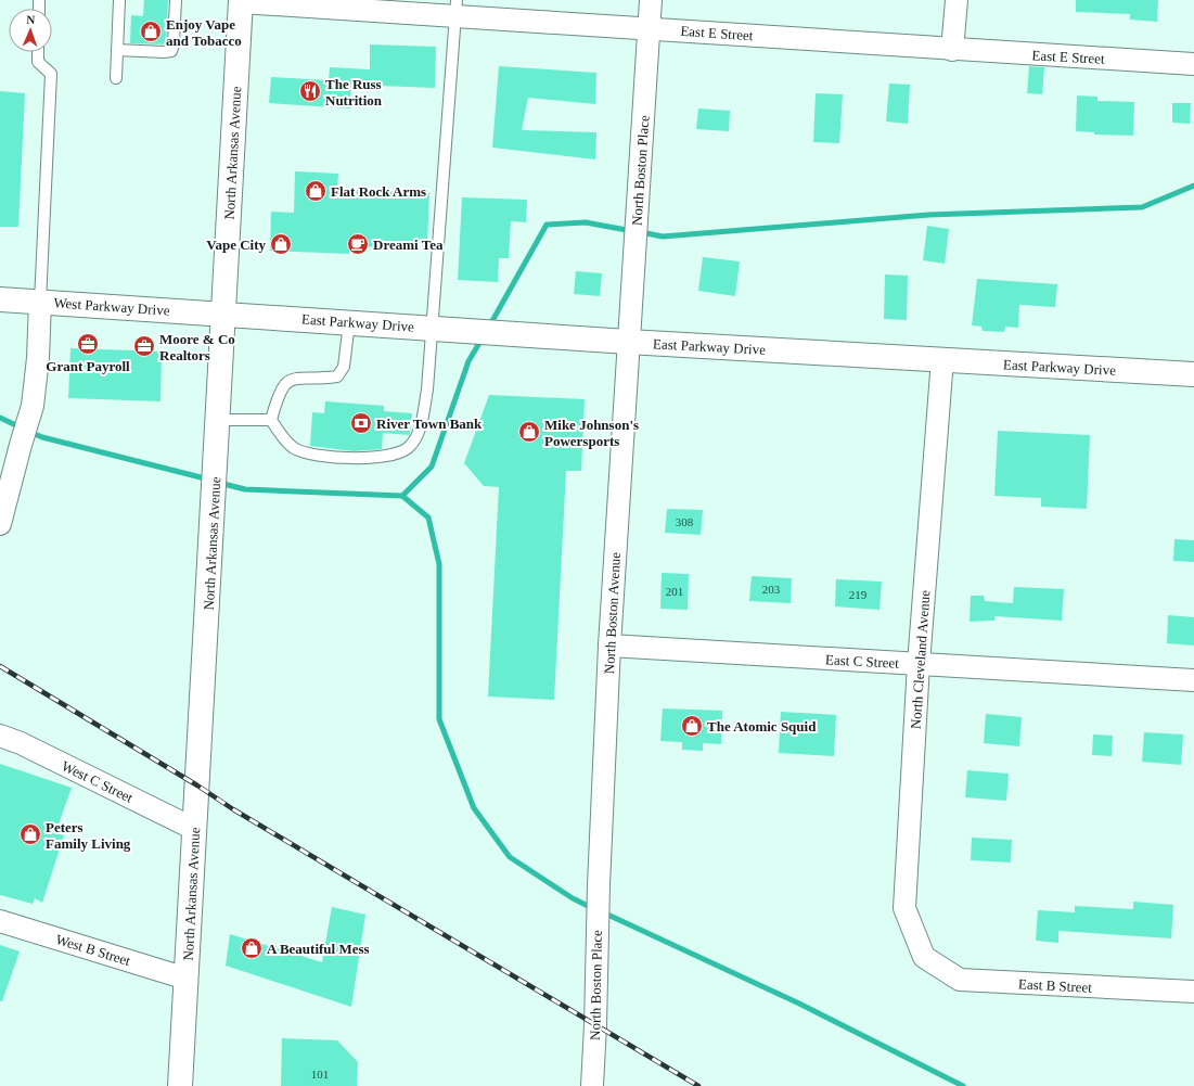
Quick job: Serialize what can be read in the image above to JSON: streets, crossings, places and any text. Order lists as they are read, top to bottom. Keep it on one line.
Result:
{"streets":{"main road":["North Arkansas Avenue","West Parkway Drive","East Parkway Drive"],"street":["East E Street","North Boston Place","North Boston Avenue","North Cleveland Avenue","East C Street","West C Street","West B Street","East B Street"]},"crossings":[["East E Street","North Arkansas Avenue"],["East E Street","North Boston Place"],["North Arkansas Avenue","West Parkway Drive"],["North Arkansas Avenue","East Parkway Drive"],["North Arkansas Avenue","West C Street"],["North Arkansas Avenue","West B Street"],["North Boston Place","East Parkway Drive"],["North Boston Place","North Boston Avenue"],["West Parkway Drive","East Parkway Drive"],["East Parkway Drive","North Boston Avenue"],["East Parkway Drive","North Cleveland Avenue"],["North Boston Avenue","East C Street"],["North Cleveland Avenue","East C Street"],["North Cleveland Avenue","East B Street"]],"places":{"shop":["Enjoy Vape and Tobacco","Flat Rock Arms","Vape City","Mike Johnson's Powersports","The Atomic Squid","Peters Family Living","A Beautiful Mess"],"restaurant":["The Russ Nutrition"],"cafe":["Dreami Tea"],"office":["Grant Payroll","Moore & Co Realtors"],"bank":["River Town Bank"]},"house_numbers":["308","203","201","219","101"],"north":"top"}
